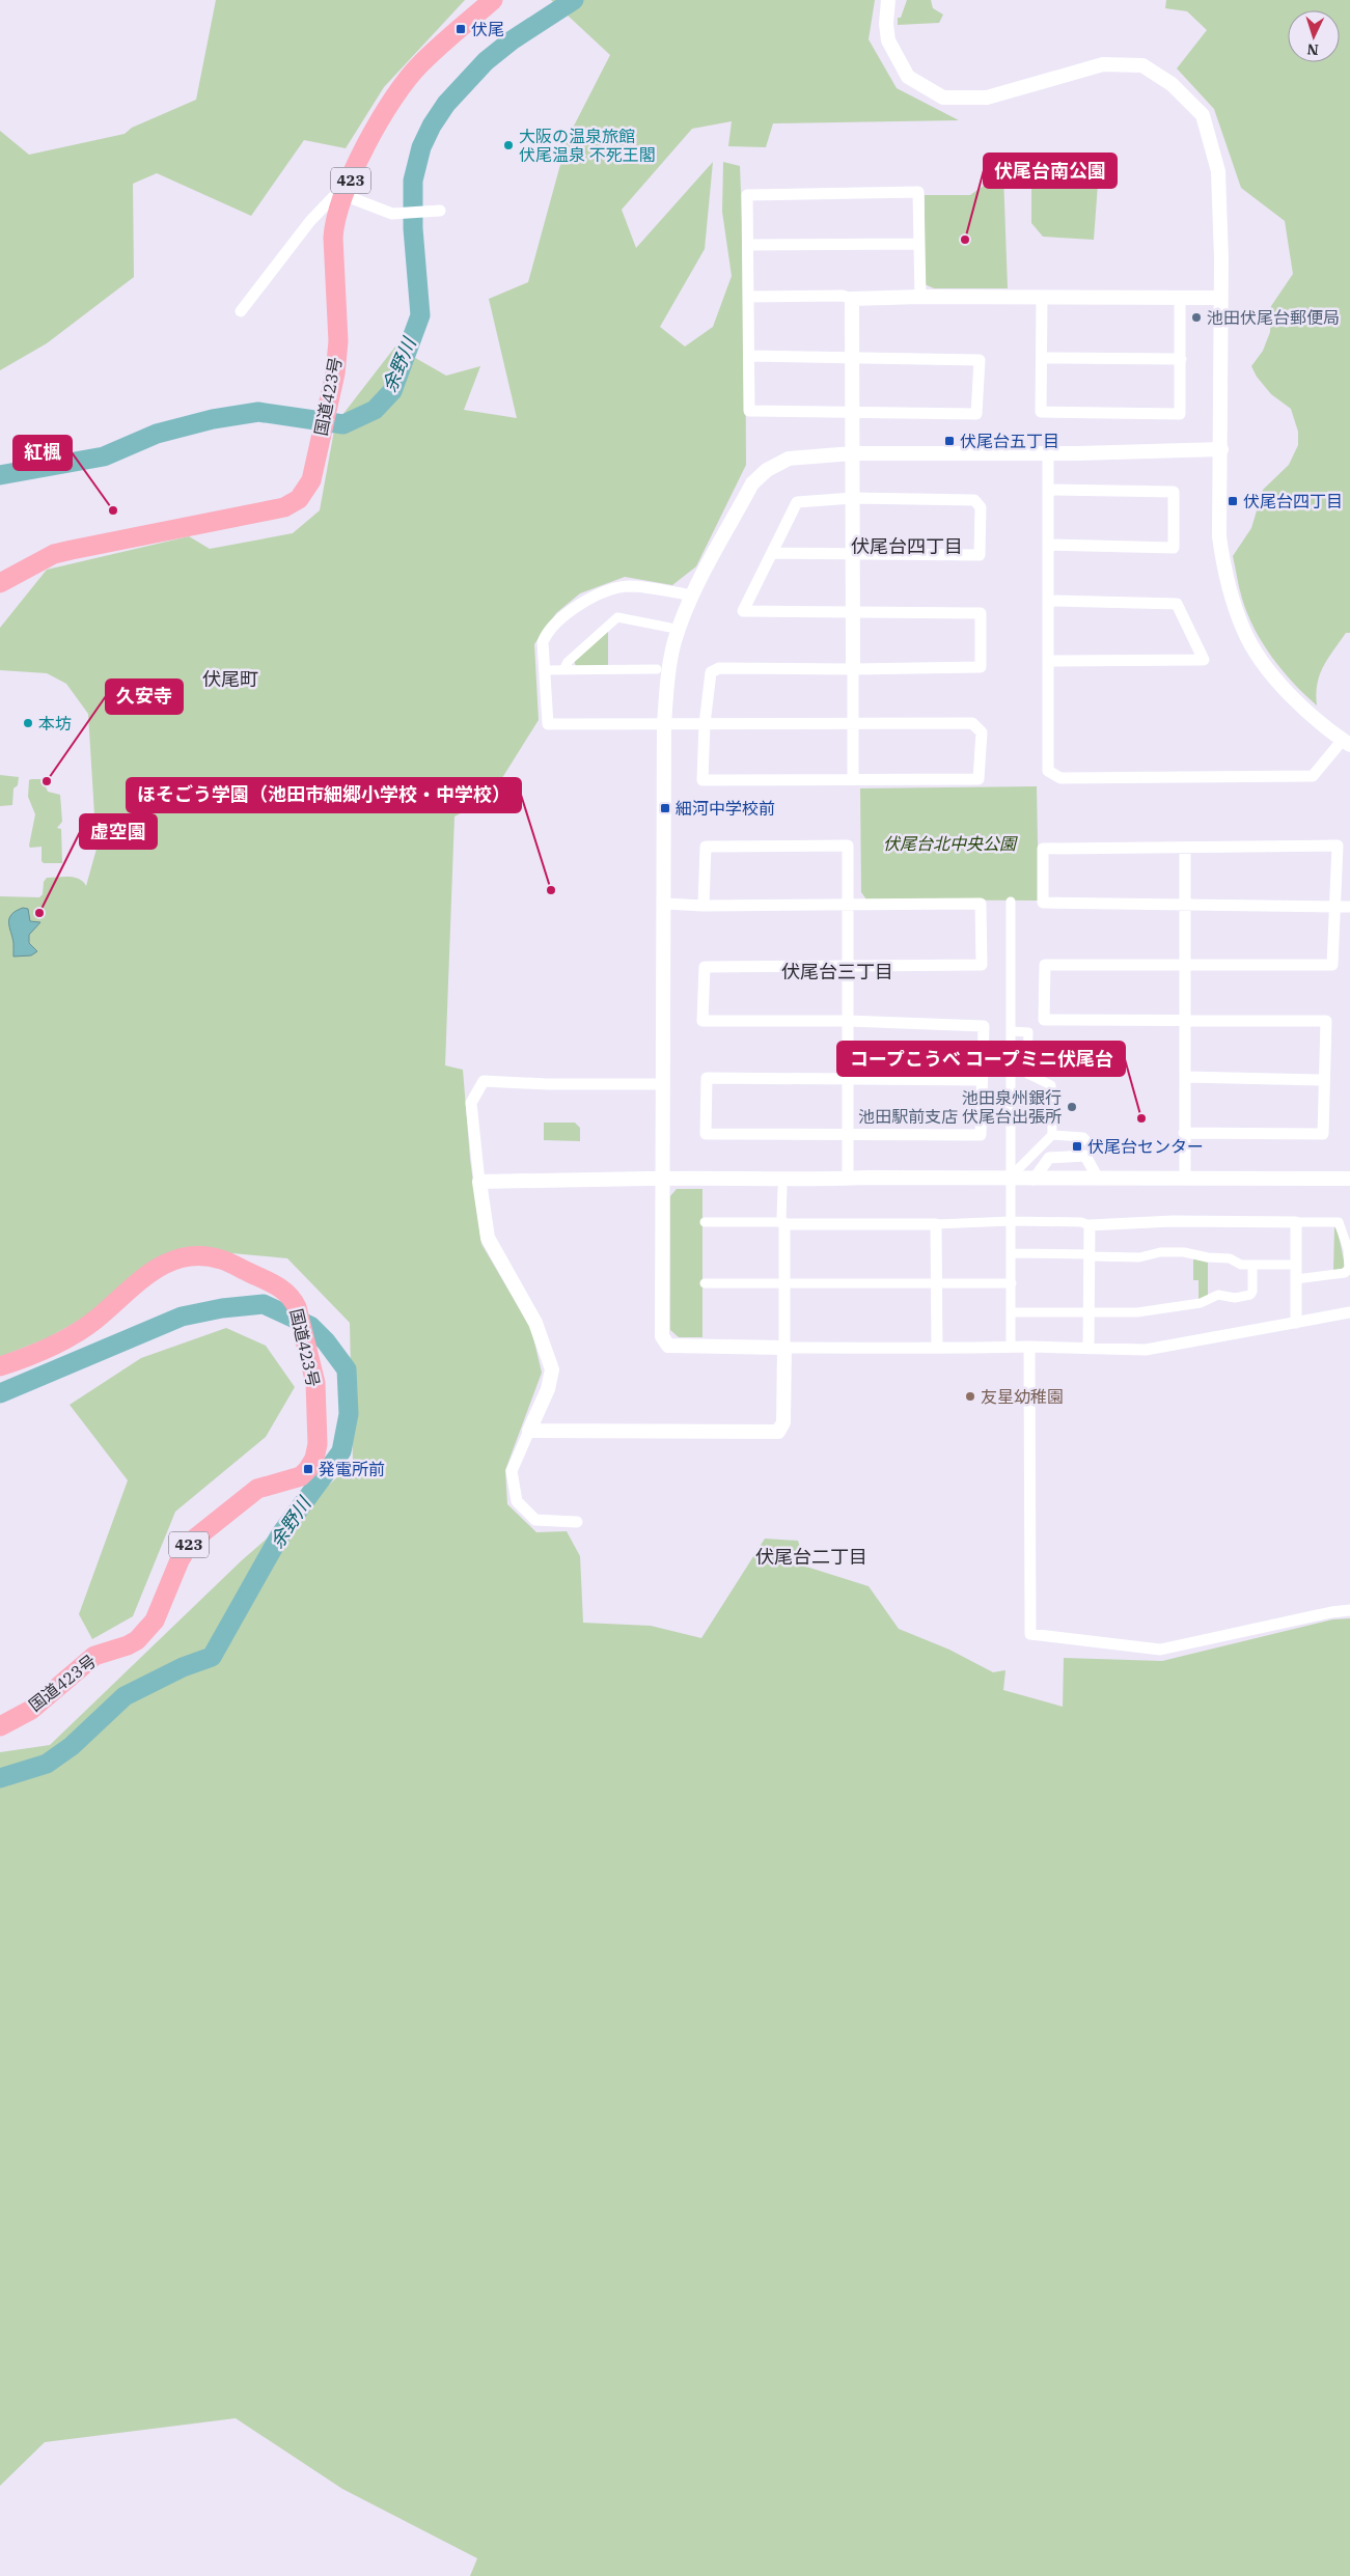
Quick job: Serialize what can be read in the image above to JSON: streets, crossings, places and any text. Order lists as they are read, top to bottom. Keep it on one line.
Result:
{"streets":{"highway":["423","国道423号"]},"districts":["伏尾台四丁目","伏尾町","伏尾台三丁目","伏尾台二丁目"],"water":["余野川"],"parks":["伏尾台北中央公園"],"places":{"transit":["伏尾","伏尾台五丁目","伏尾台四丁目","細河中学校前","伏尾台センター","発電所前"],"other":["大阪の温泉旅館 伏尾温泉 不死王閣","伏尾台南公園","池田伏尾台郵便局","紅楓","本坊","久安寺","ほそごう学園（池田市細郷小学校・中学校）","虚空園","池田泉州銀行 池田駅前支店 伏尾台出張所","コープこうべ コープミニ伏尾台","友星幼稚園"]},"north":"bottom"}
